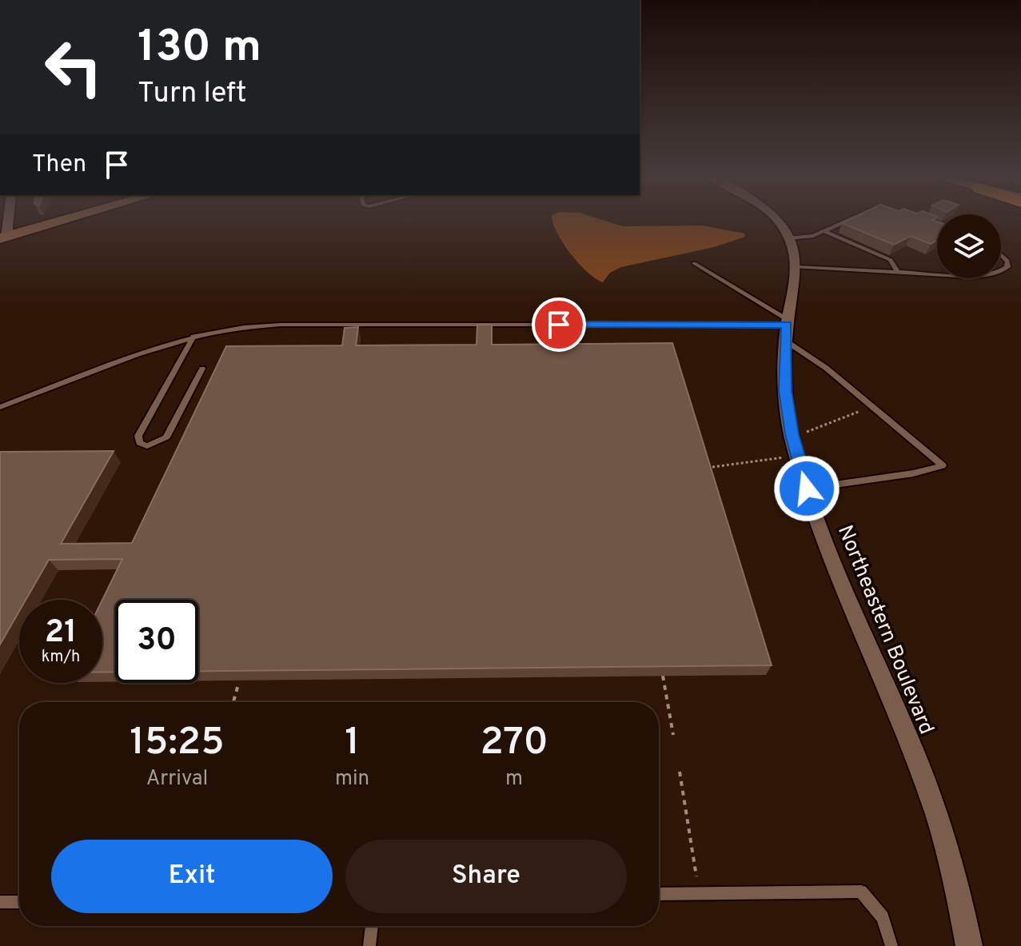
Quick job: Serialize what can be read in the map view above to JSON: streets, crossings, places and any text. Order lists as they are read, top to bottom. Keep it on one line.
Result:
{"streets":{"street":["Northeastern Boulevard"]},"page":{"turn":["130 m","Turn left"],"then":"Then","speed":"21 km/h","limit":"30","eta":["15:25","Arrival","1","min","270","m"],"buttons":["Exit","Share"]}}
